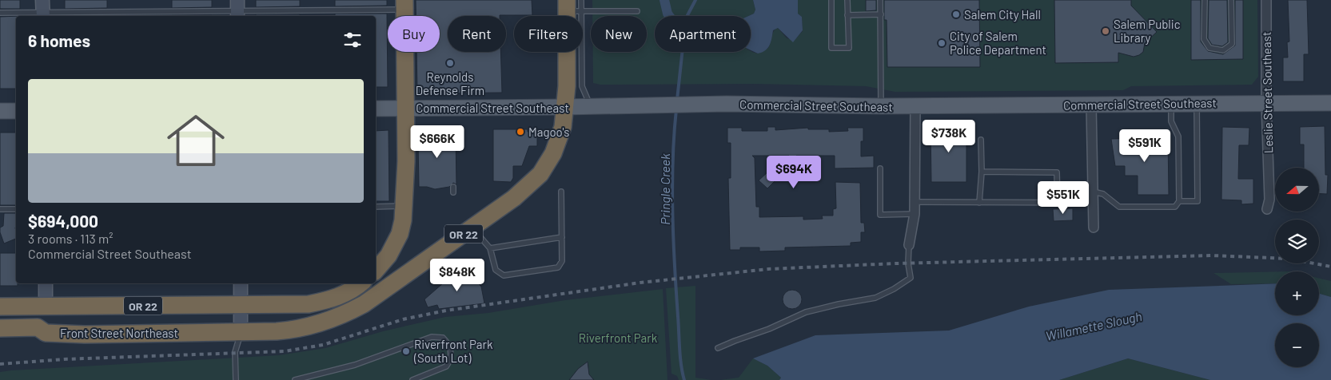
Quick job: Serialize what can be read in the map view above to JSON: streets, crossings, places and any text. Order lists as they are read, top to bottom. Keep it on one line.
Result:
{"streets":{"highway":["OR 22","Front Street Northeast"],"main road":["Commercial Street Southeast"],"street":["Leslie Street Southeast"]},"crossings":[["Leslie Street Southeast","Commercial Street Southeast"],["Commercial Street Southeast","OR 22"],["OR 22","Front Street Northeast"]],"water":["Pringle Creek","Willamette Slough"],"parks":["Riverfront Park"],"places":["Salem City Hall","Salem Public Library","City of Salem Police Department","Reynolds Defense Firm","Magoo's","Riverfront Park (South Lot)"],"north":"left","page":{"chip":["Buy","Rent","Filters","New","Apartment"],"heading":"6 homes","list":[{"name":"$694,000","note":"3 rooms · 113 m² · Commercial Street Southeast"}],"price":["$738K","$666K","$591K","$694K","$551K","$848K"],"map_buttons":["+","−"]}}
